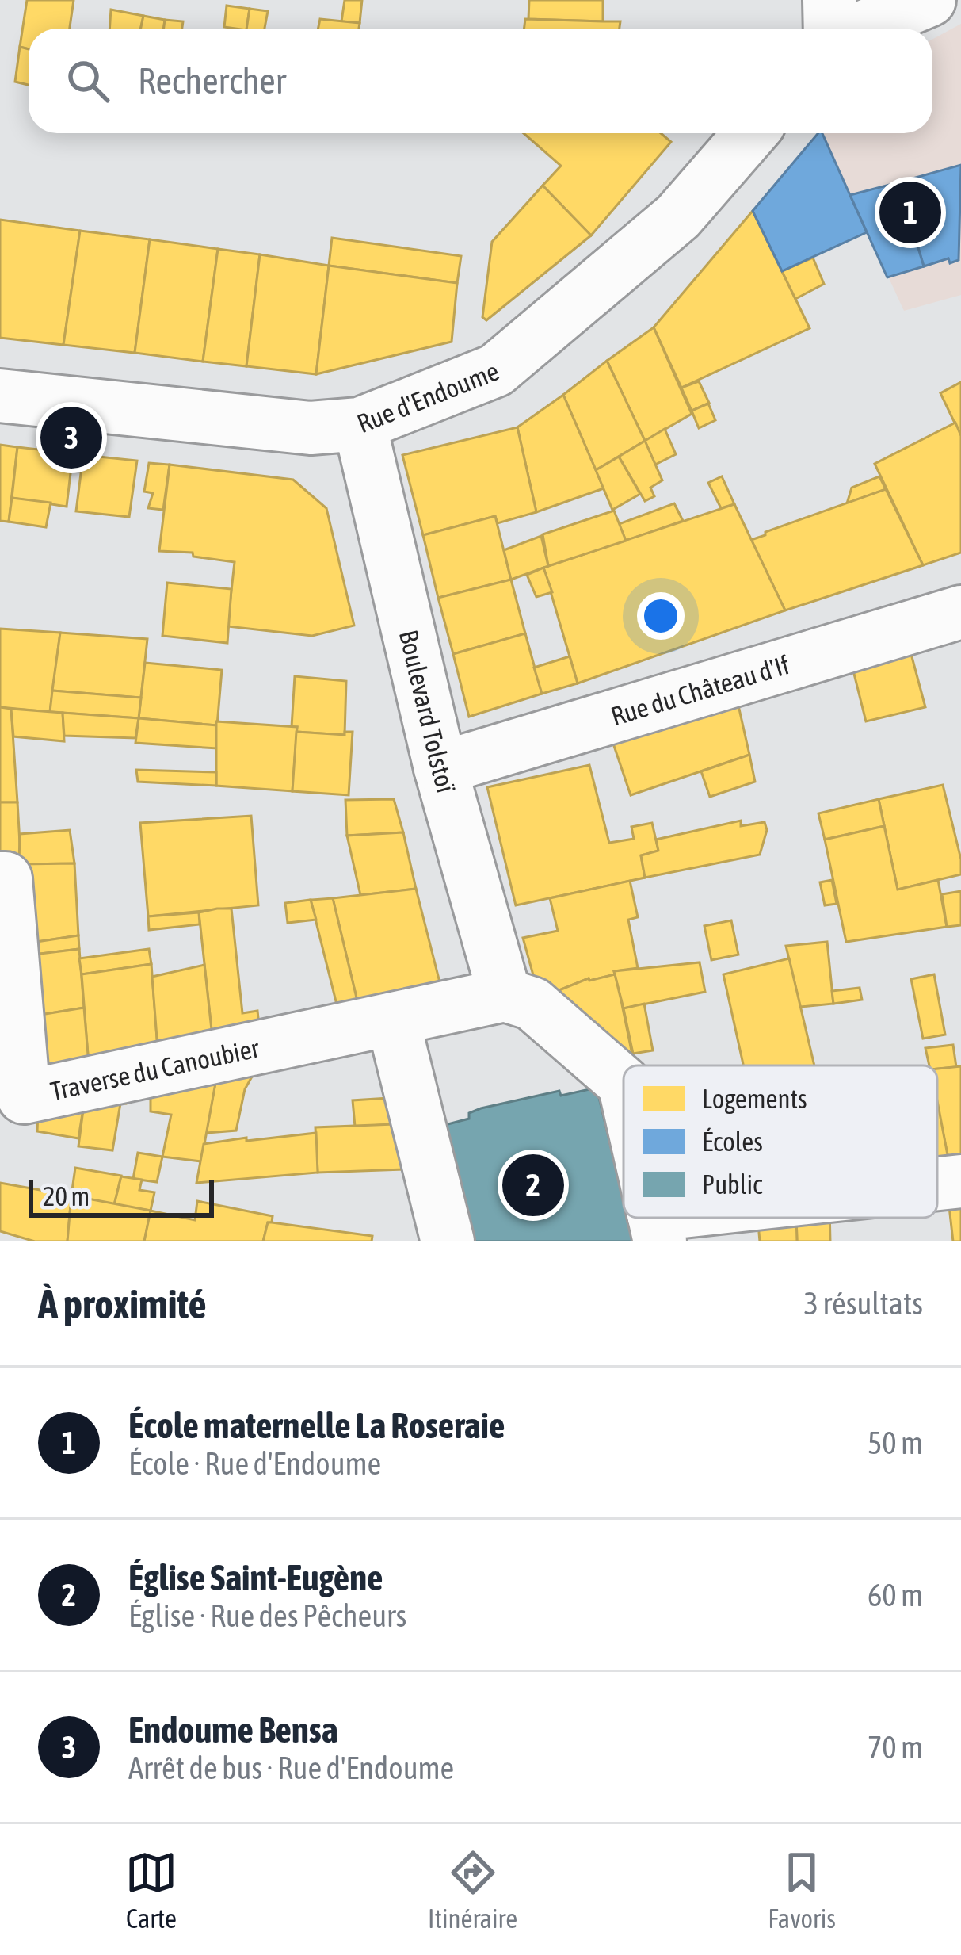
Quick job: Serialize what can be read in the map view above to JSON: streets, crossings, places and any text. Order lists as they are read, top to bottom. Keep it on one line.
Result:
{"streets":{"street":["Rue d'Endoume","Rue du Château d'If","Boulevard Tolstoï","Traverse du Canoubier"]},"crossings":[["Rue d'Endoume","Boulevard Tolstoï"],["Rue du Château d'If","Boulevard Tolstoï"],["Boulevard Tolstoï","Traverse du Canoubier"]],"legend":["Logements","Écoles","Public"],"scale_bar":"20 m","page":{"search":"Rechercher","pins":["1","3","2"],"scale":"20 m","heading":["À proximité","3 résultats"],"list":[{"mark":"1","name":"École maternelle La Roseraie","note":"École · Rue d'Endoume","value":"50 m"},{"mark":"2","name":"Église Saint-Eugène","note":"Église · Rue des Pêcheurs","value":"60 m"},{"mark":"3","name":"Endoume Bensa","note":"Arrêt de bus · Rue d'Endoume","value":"70 m"}],"nav":["Carte","Itinéraire","Favoris"]}}
